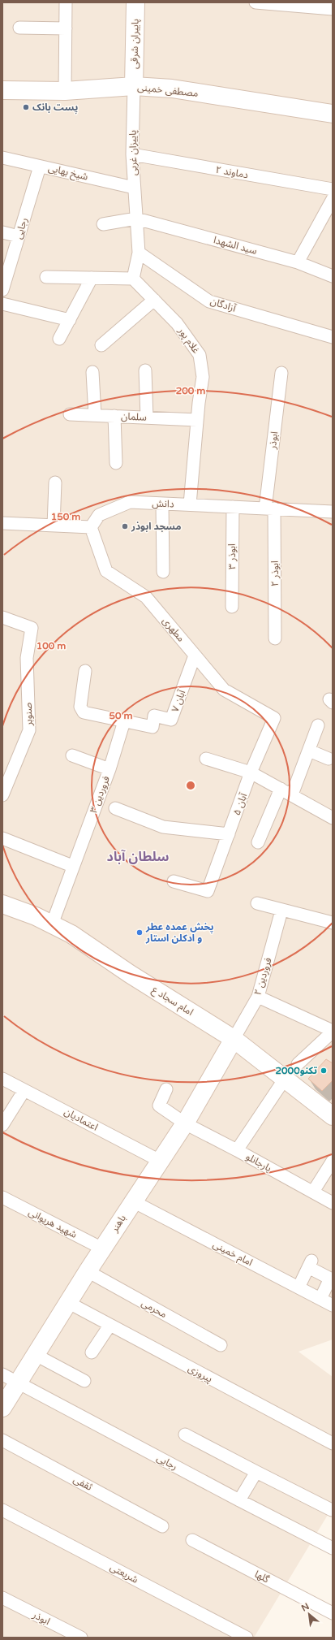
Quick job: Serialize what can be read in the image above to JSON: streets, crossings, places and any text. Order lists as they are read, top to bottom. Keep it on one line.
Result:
{"streets":{"street":["پاییران شرقی","مصطفی خمینی","پاییزان غربی","شیخ بهایی","دماوند ۲","رجایی","سید الشهدا","آزادگان","غلام پور","سلمان","ابوذر","دانش","ابوذر ۳","ابوذر ۲","مطهری","آبان ۷","صنوبر","فروردین ۳","آبان ۵","فروردین ۲","امام سجاد ع","اعتمادیان","یارجانلو","شهید هریوانی","باهنر","امام خمینی","محرمی","پیروزی","ثقفی","شریعتی","گلها"]},"crossings":[["پاییران شرقی","مصطفی خمینی"],["پاییران شرقی","پاییزان غربی"],["مصطفی خمینی","پاییزان غربی"],["پاییزان غربی","شیخ بهایی"],["پاییزان غربی","دماوند ۲"],["پاییزان غربی","سید الشهدا"],["شیخ بهایی","رجایی"],["رجایی","باهنر"],["غلام پور","سلمان"],["غلام پور","دانش"],["ابوذر","دانش"],["ابوذر","ابوذر ۲"],["دانش","ابوذر ۳"],["دانش","ابوذر ۲"],["دانش","مطهری"],["مطهری","آبان ۷"],["مطهری","آبان ۵"],["آبان ۷","فروردین ۳"],["فروردین ۳","امام سجاد ع"],["فروردین ۲","امام سجاد ع"],["فروردین ۲","باهنر"],["امام سجاد ع","باهنر"],["اعتمادیان","باهنر"],["یارجانلو","باهنر"],["شهید هریوانی","باهنر"],["باهنر","امام خمینی"],["باهنر","محرمی"],["باهنر","پیروزی"]],"districts":["سلطان آباد"],"places":["پست بانک","مسجد ابوذر","پخش عمده عطر و ادکلن استار","تکنو2000"],"north":"top left","rings":["200 m","150 m","100 m","50 m"]}
